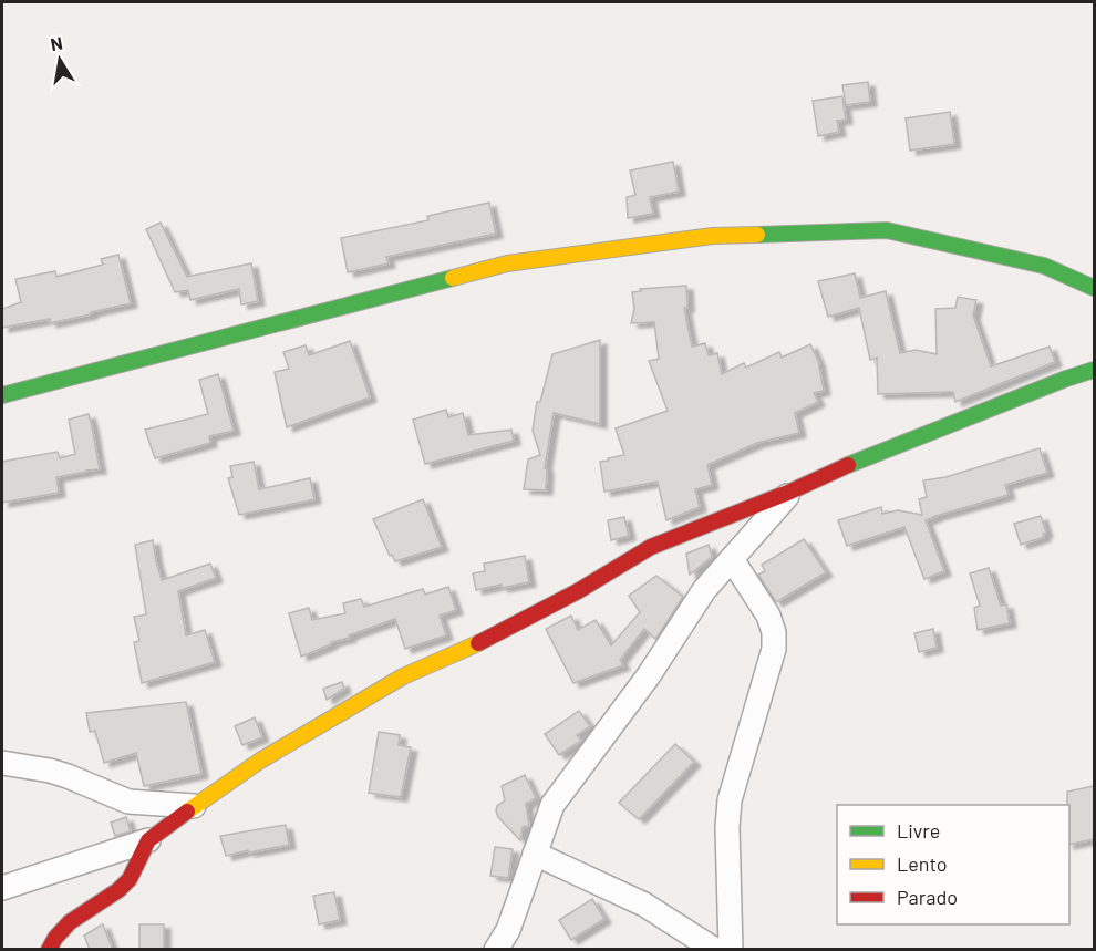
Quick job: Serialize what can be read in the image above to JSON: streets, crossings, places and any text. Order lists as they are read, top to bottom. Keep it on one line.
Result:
{"legend":["Livre","Lento","Parado"],"north":"top"}
